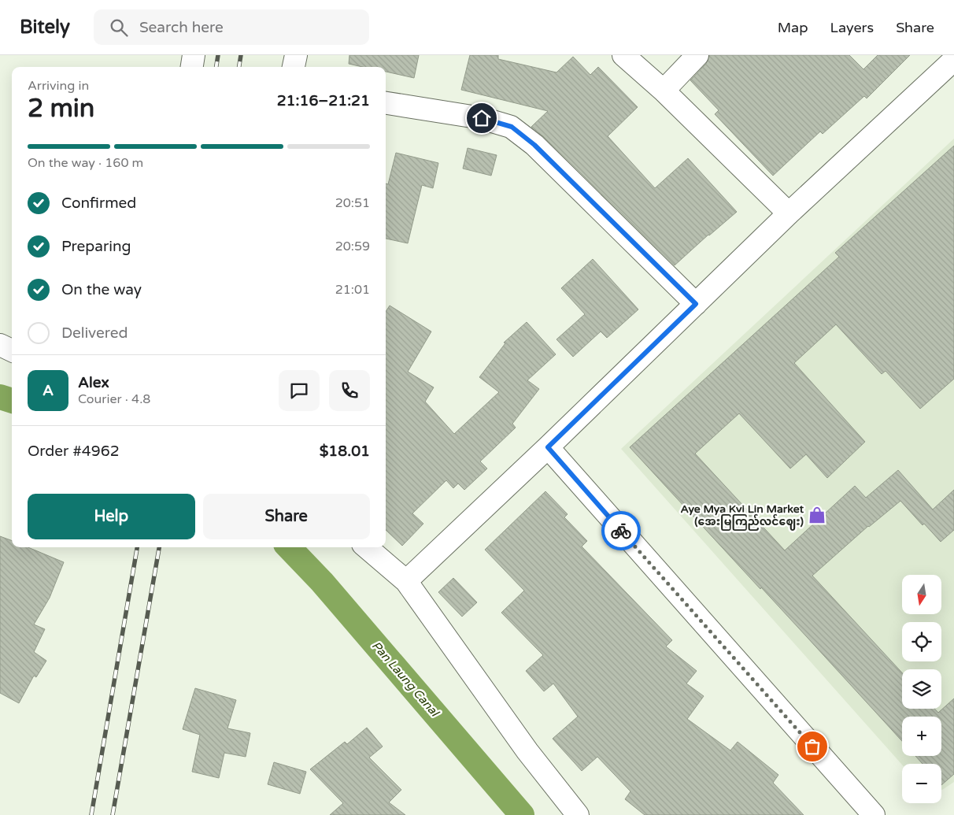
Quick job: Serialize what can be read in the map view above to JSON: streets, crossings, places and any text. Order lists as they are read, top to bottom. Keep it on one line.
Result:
{"water":["Pan Laung Canal"],"places":{"shop":["Aye Mya Kyi Lin Market (အေးမြကြည်လင်ဈေး)"]},"north":"bottom","page":{"header":"Bitely","search":"Search here","nav":["Map","Layers","Share"],"heading":["2 min","Arriving in","21:16–21:21"],"panel":["Alex","Courier · 4.8","Order #4962","$18.01"],"bar":"On the way · 160 m","list":[["Confirmed","20:51"],["Preparing","20:59"],["On the way","21:01"],"Delivered"],"round":"A","buttons":["Help","Share"],"map_buttons":["+","−"]}}
